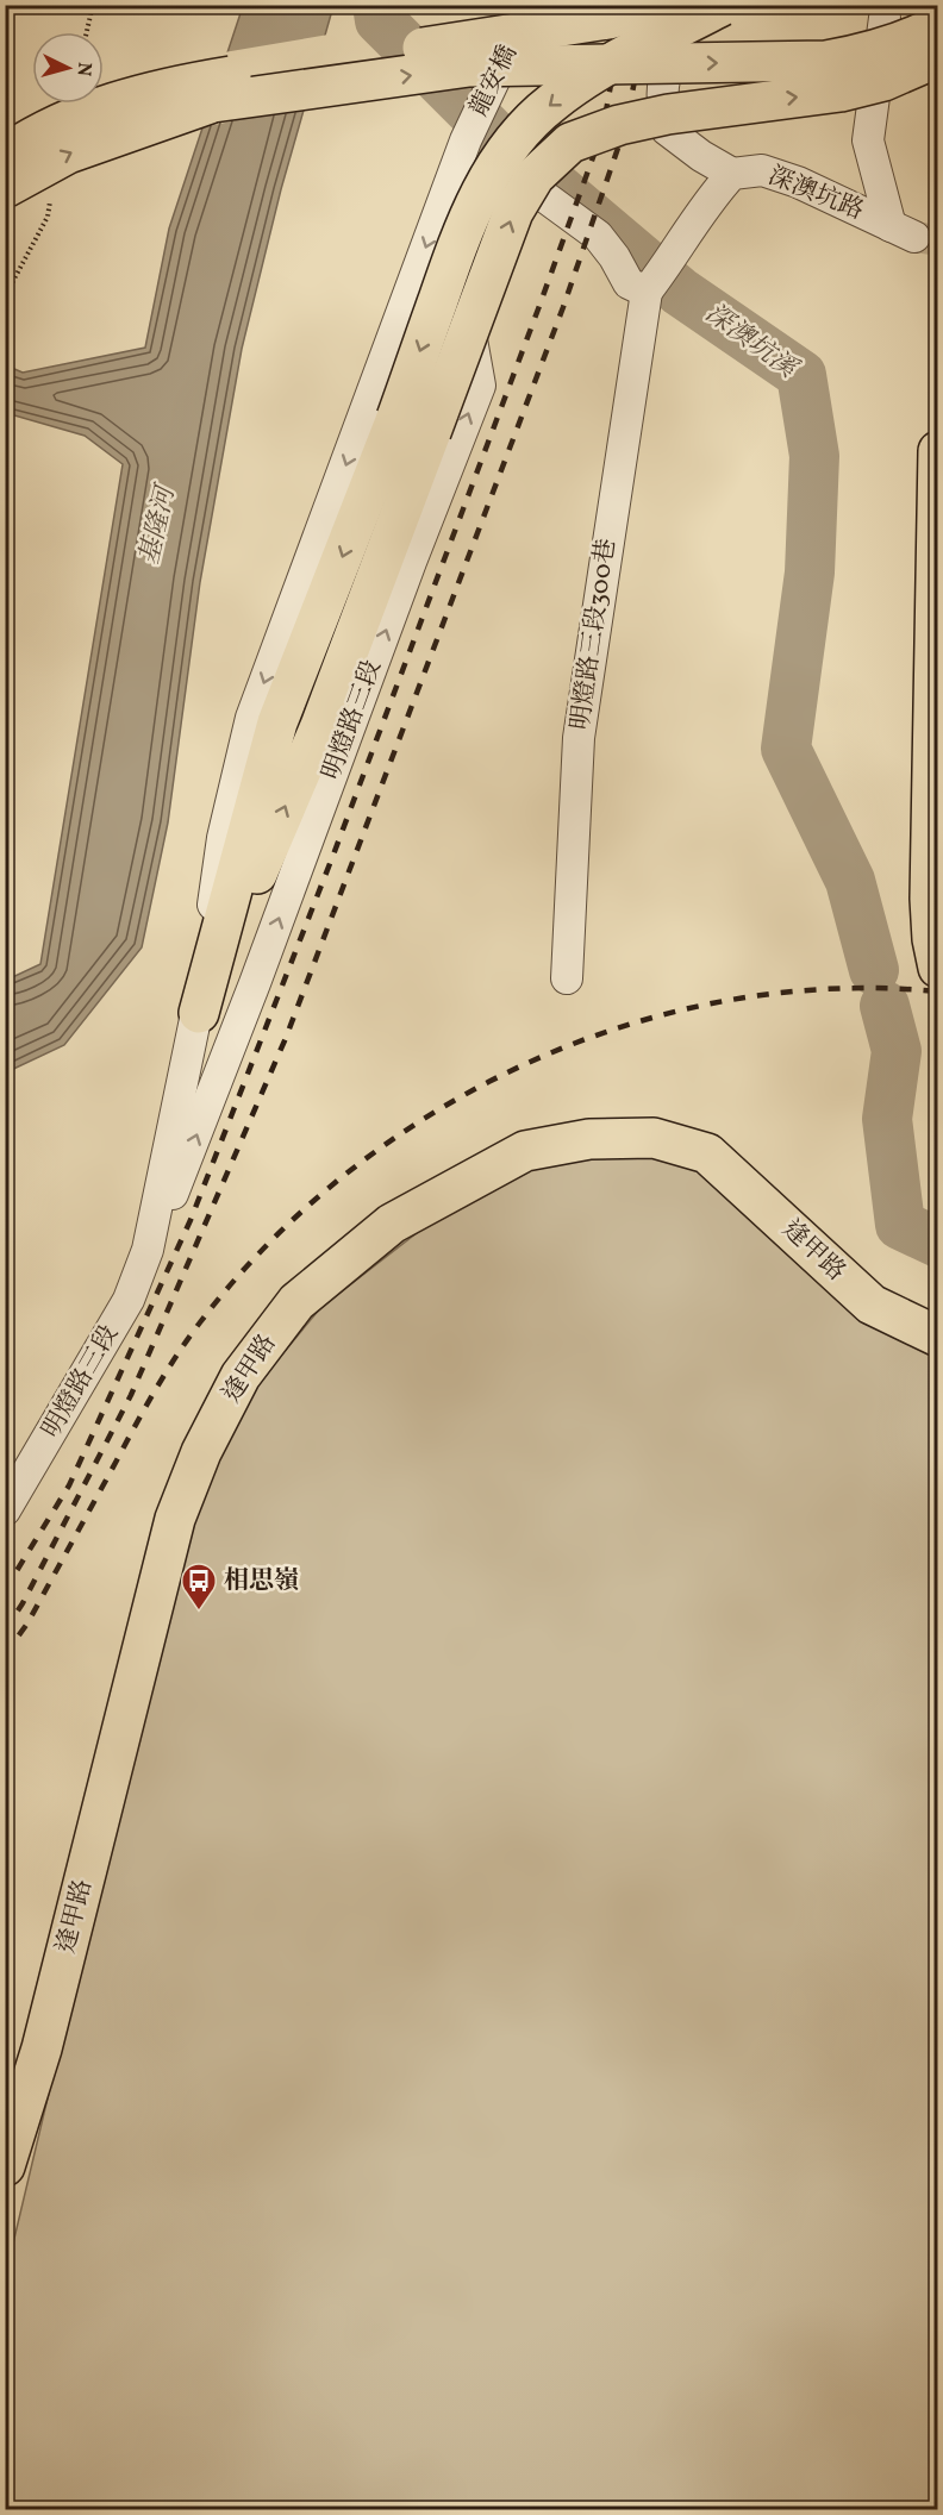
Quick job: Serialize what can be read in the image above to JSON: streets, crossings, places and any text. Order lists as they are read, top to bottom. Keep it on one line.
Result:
{"streets":{"main road":["逢甲路"],"street":["龍安橋","深澳坑路","明燈路三段300巷","明燈路三段"]},"crossings":[["龍安橋","明燈路三段"],["深澳坑路","明燈路三段300巷"]],"water":["深澳坑溪","基隆河"],"places":{"bus stop":["相思嶺"]},"north":"right"}
